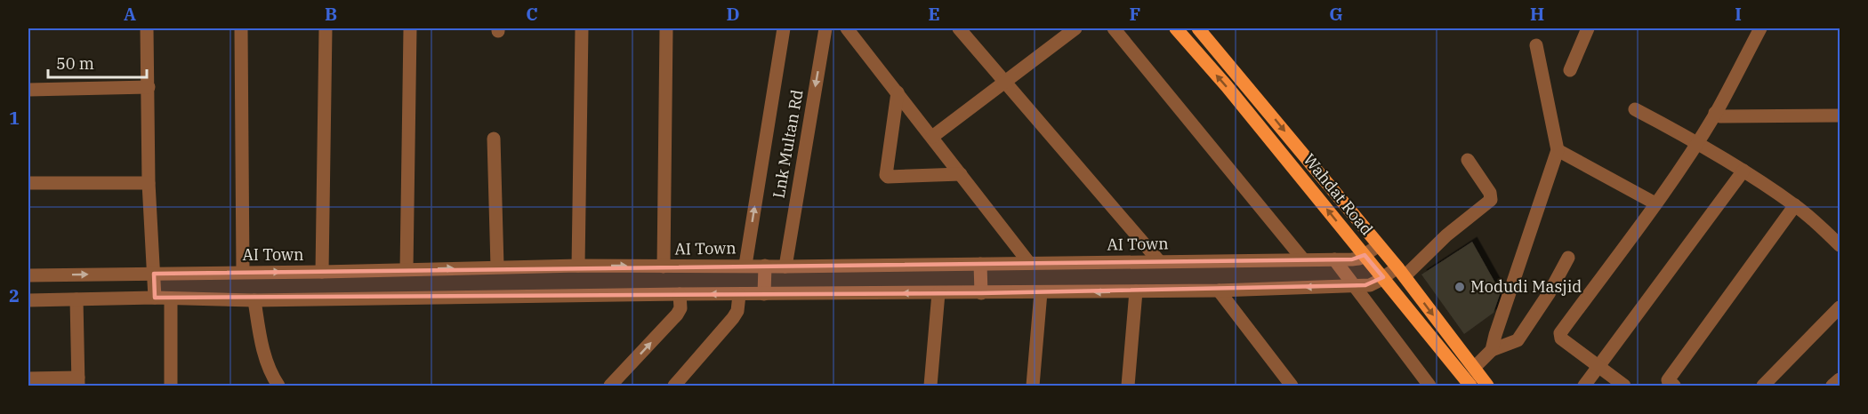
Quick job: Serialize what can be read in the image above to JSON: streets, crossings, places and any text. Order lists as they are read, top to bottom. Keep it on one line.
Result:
{"streets":{"main road":["Wahdat Road"],"street":["Lnk Multan Rd","AI Town"]},"crossings":[["Lnk Multan Rd","AI Town"],["Wahdat Road","AI Town"]],"places":["Modudi Masjid"],"scale_bar":"50 m","grid":{"columns":["A","B","C","D","E","F","G","H","I"],"rows":["1","2"]}}
